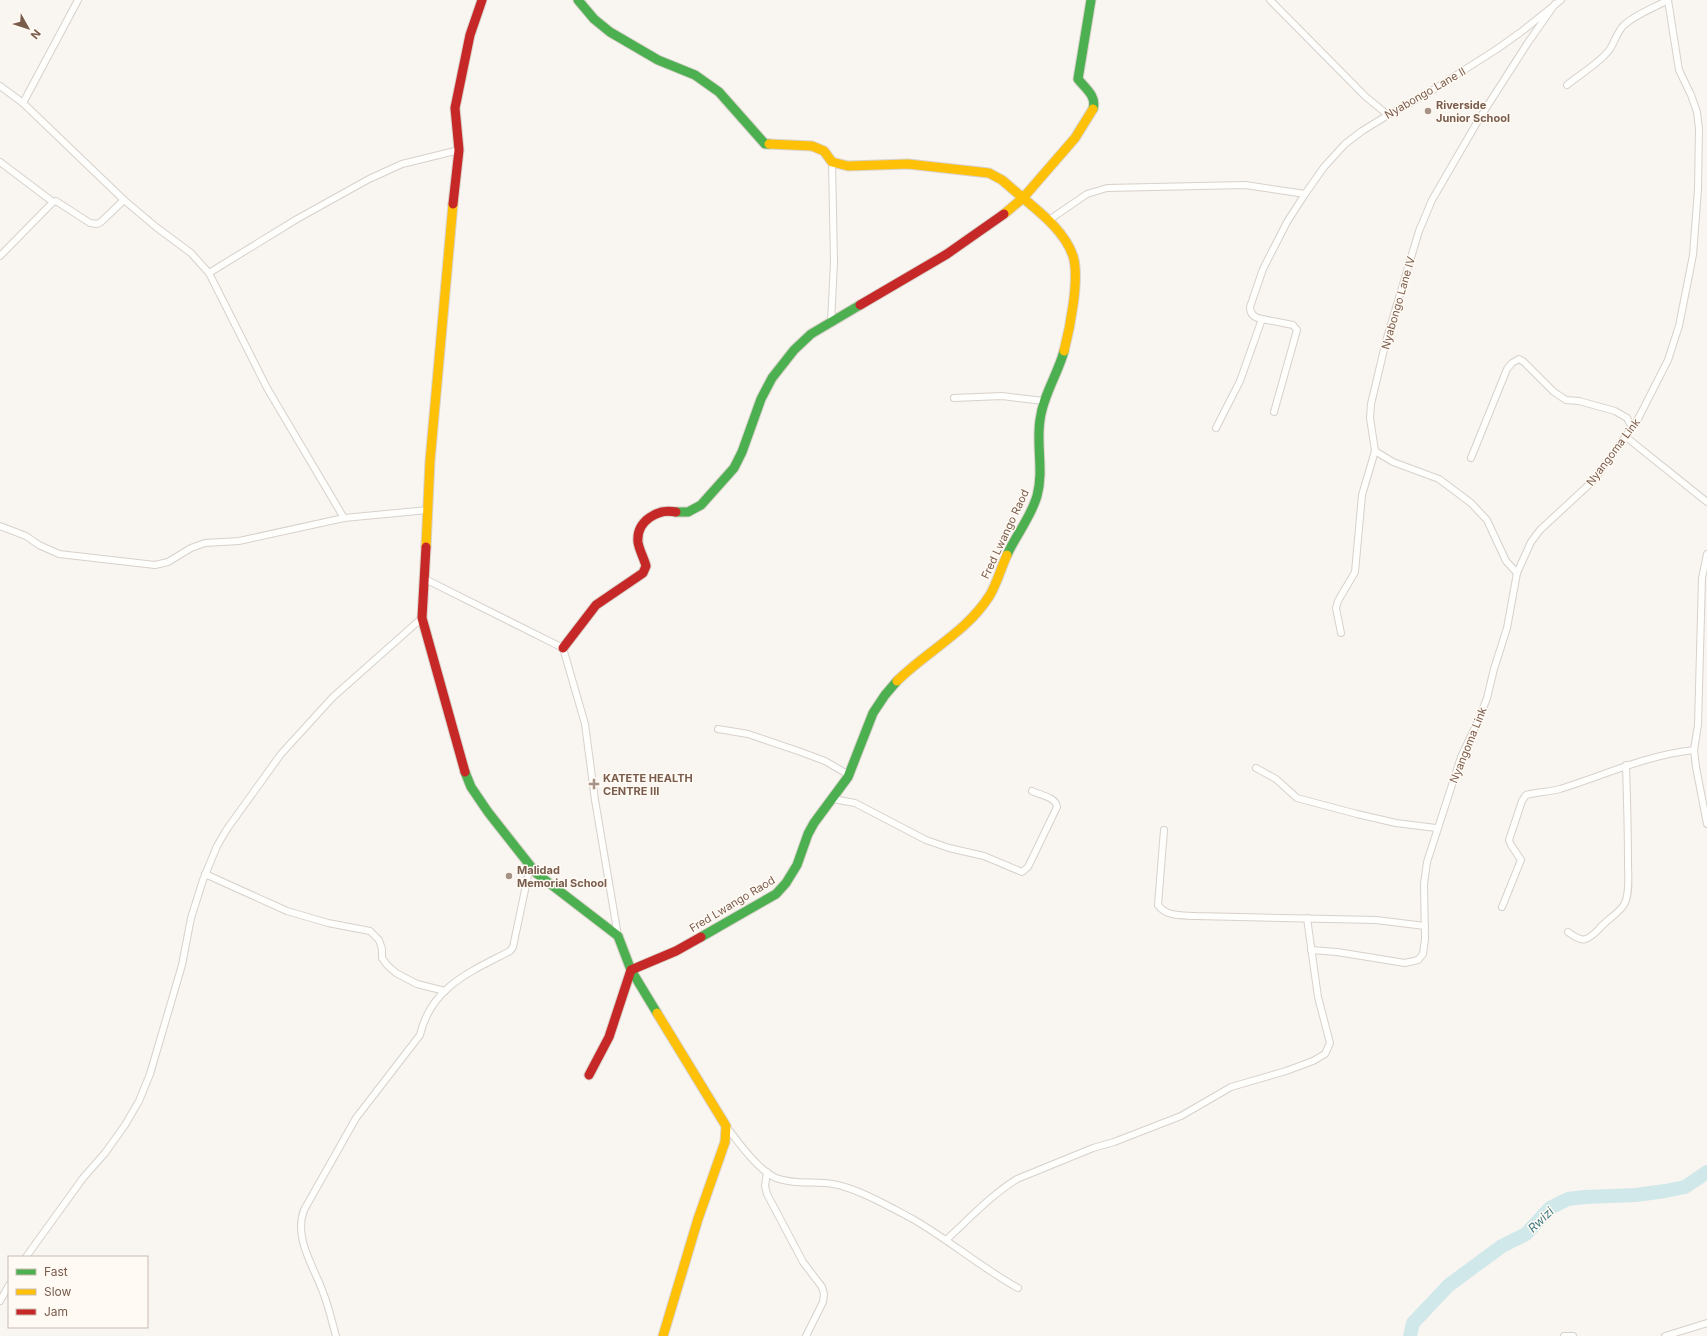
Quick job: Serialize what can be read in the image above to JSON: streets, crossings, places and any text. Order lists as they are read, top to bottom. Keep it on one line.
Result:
{"streets":{"street":["Nyabongo Lane II","Nyabongo Lane IV","Nyangoma Link","Fred Lwango Raod"]},"crossings":[["Nyabongo Lane II","Nyabongo Lane IV"]],"water":["Rwizi"],"places":{"other":["Riverside Junior School","Malidad Memorial School"],"health":["KATETE HEALTH CENTRE III"]},"legend":["Fast","Slow","Jam"],"north":"bottom right"}
